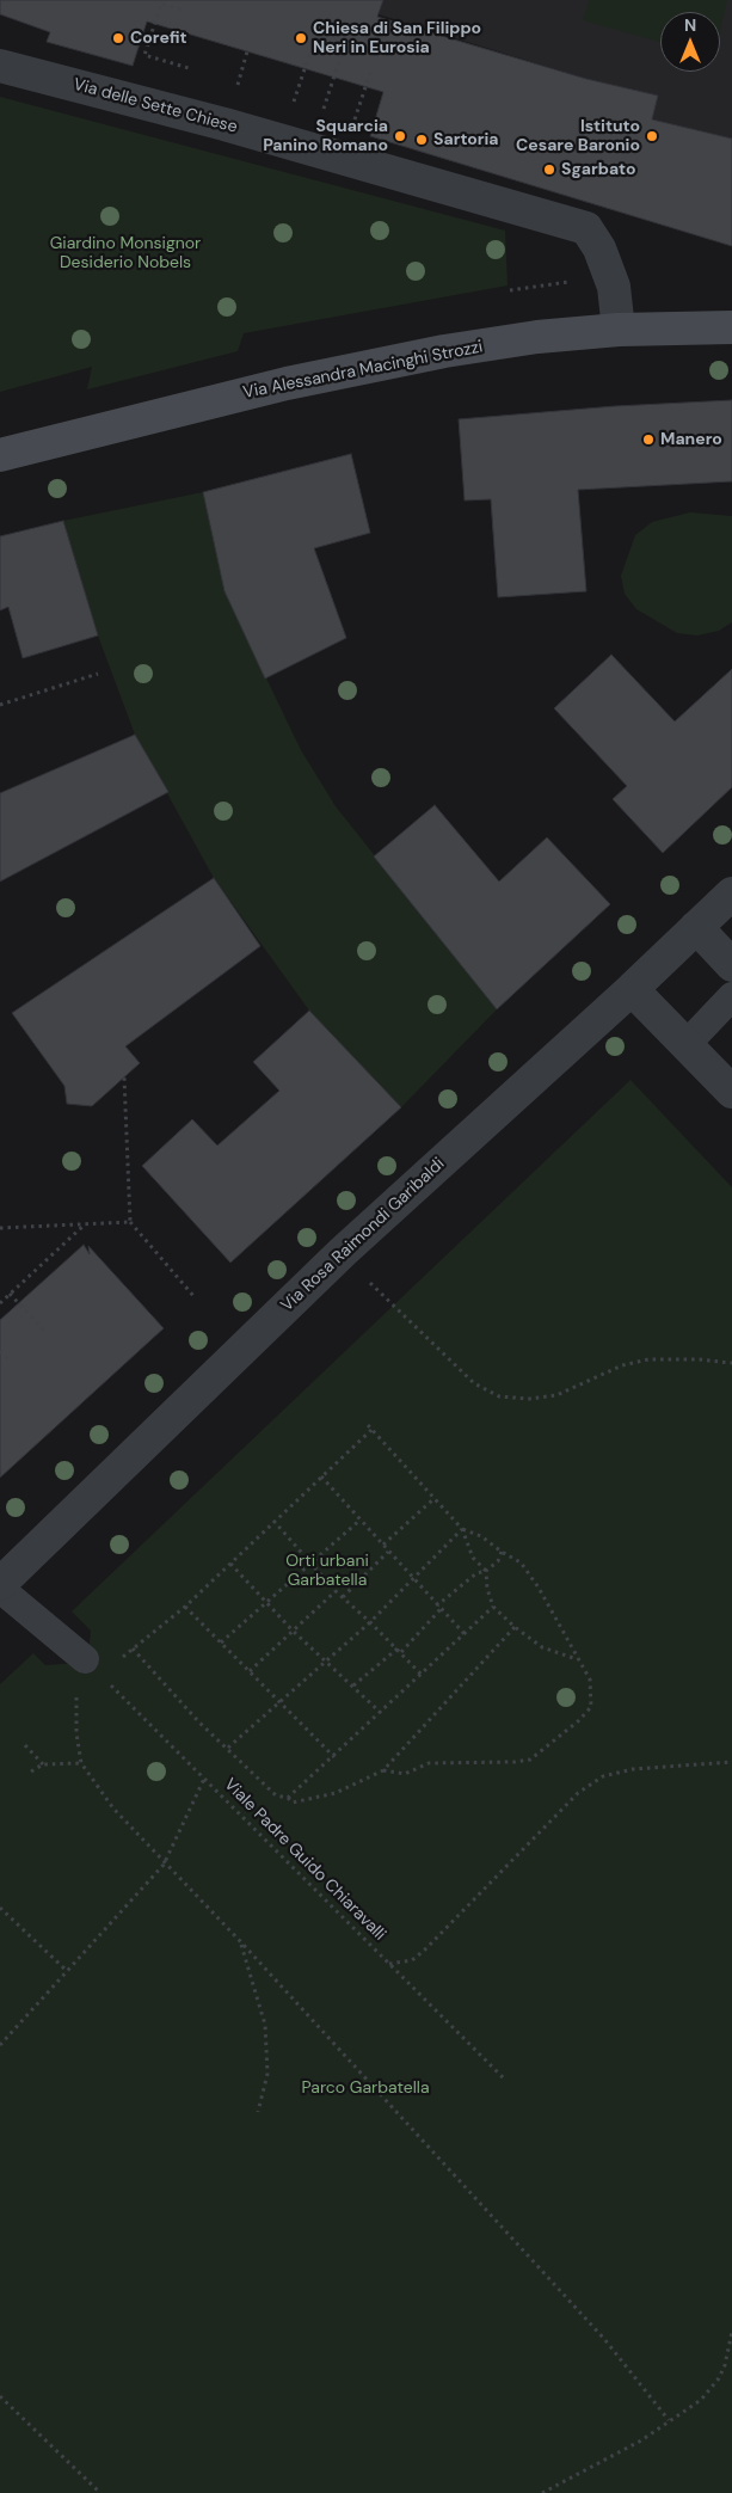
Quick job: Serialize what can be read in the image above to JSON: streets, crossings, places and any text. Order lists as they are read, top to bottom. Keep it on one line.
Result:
{"streets":{"street":["Via delle Sette Chiese","Via Alessandra Macinghi Strozzi","Via Rosa Raimondi Garibaldi"],"path":["Viale Padre Guido Chiaravalli"]},"parks":["Giardino Monsignor Desiderio Nobels","Orti urbani Garbatella","Parco Garbatella"],"places":["Corefit","Chiesa di San Filippo Neri in Eurosia","Squarcia Panino Romano","Istituto Cesare Baronio","Sartoria","Sgarbato","Manero"],"north":"top"}
